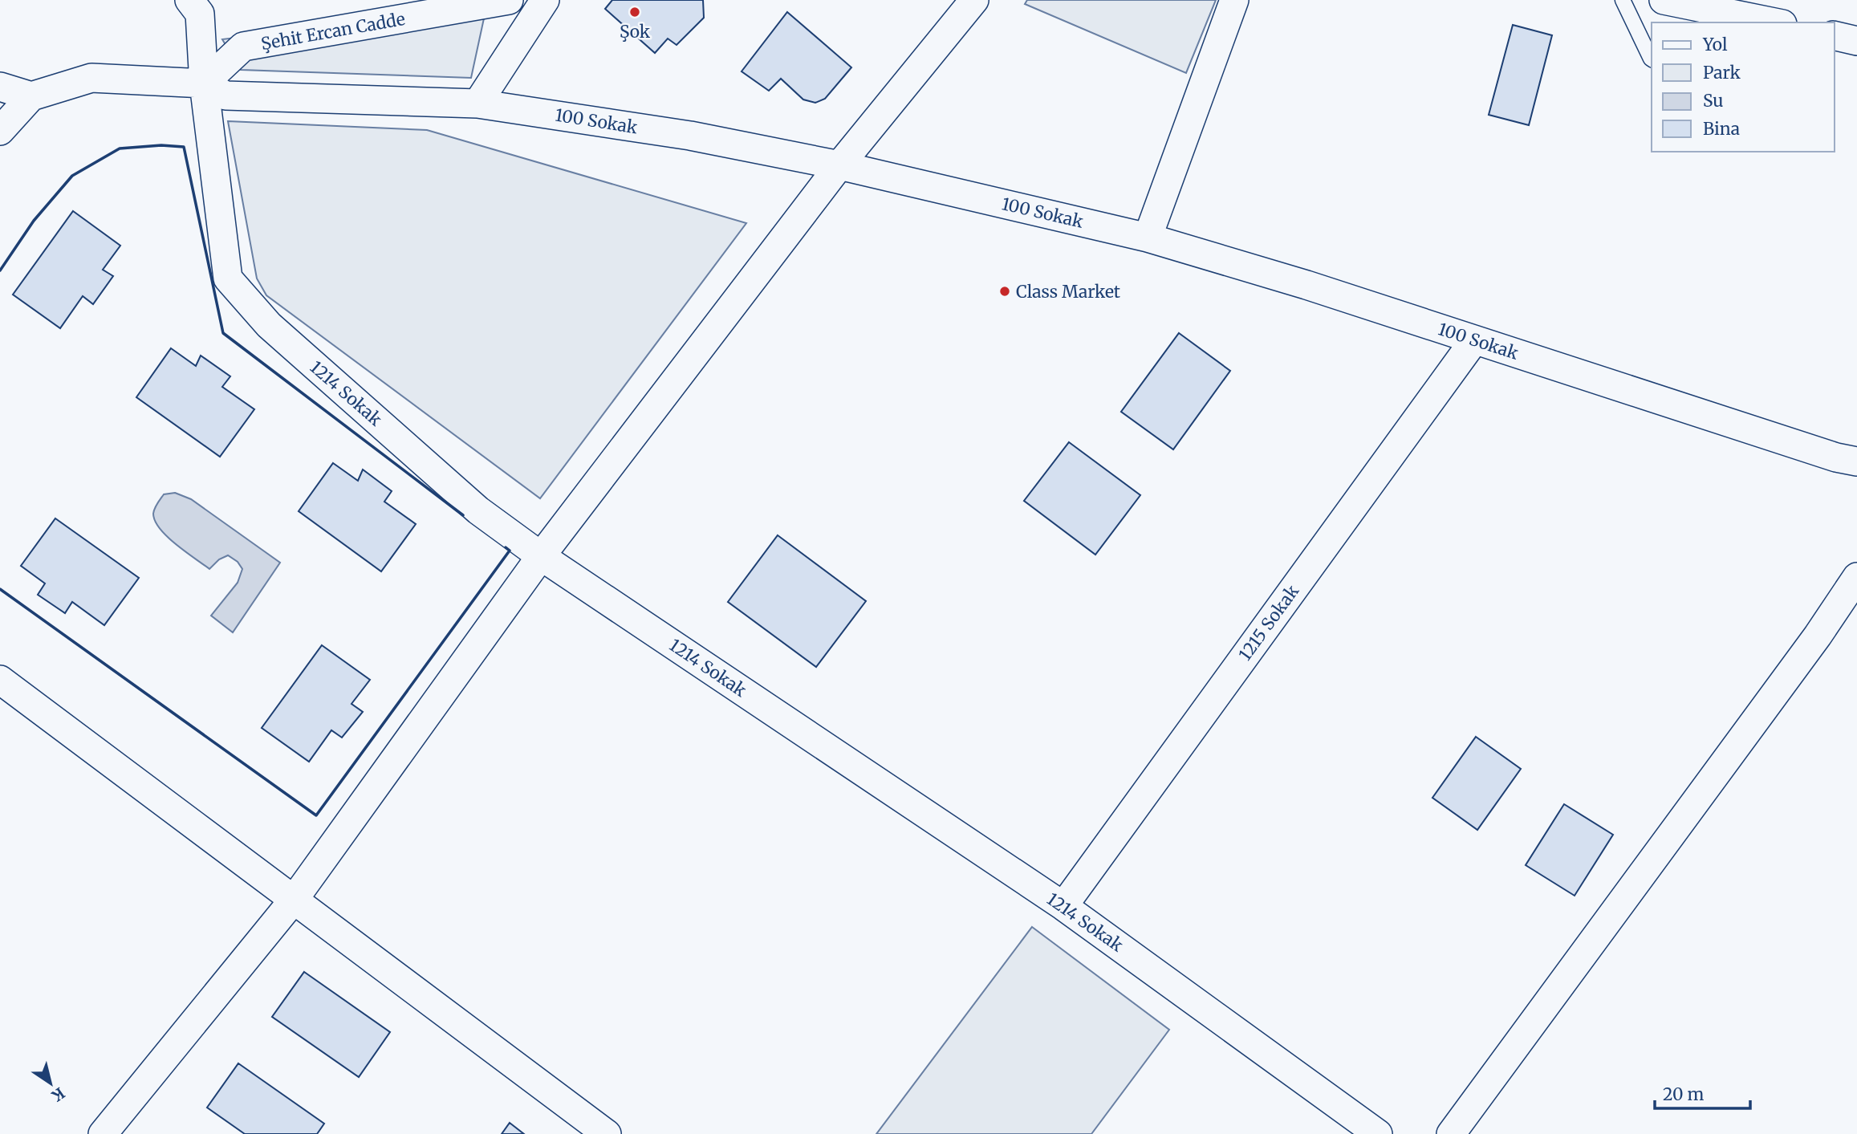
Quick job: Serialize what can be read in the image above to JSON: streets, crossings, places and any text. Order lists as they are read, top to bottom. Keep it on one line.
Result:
{"streets":{"street":["Şehit Ercan Cadde","100 Sokak","1214 Sokak","1215 Sokak"]},"crossings":[["Şehit Ercan Cadde","100 Sokak"],["Şehit Ercan Cadde","1214 Sokak"],["100 Sokak","1214 Sokak"],["100 Sokak","1215 Sokak"],["1214 Sokak","1215 Sokak"]],"places":["Şok","Class Market"],"legend":["Yol","Park","Su","Bina"],"scale_bar":"20 m","north":"bottom right"}
